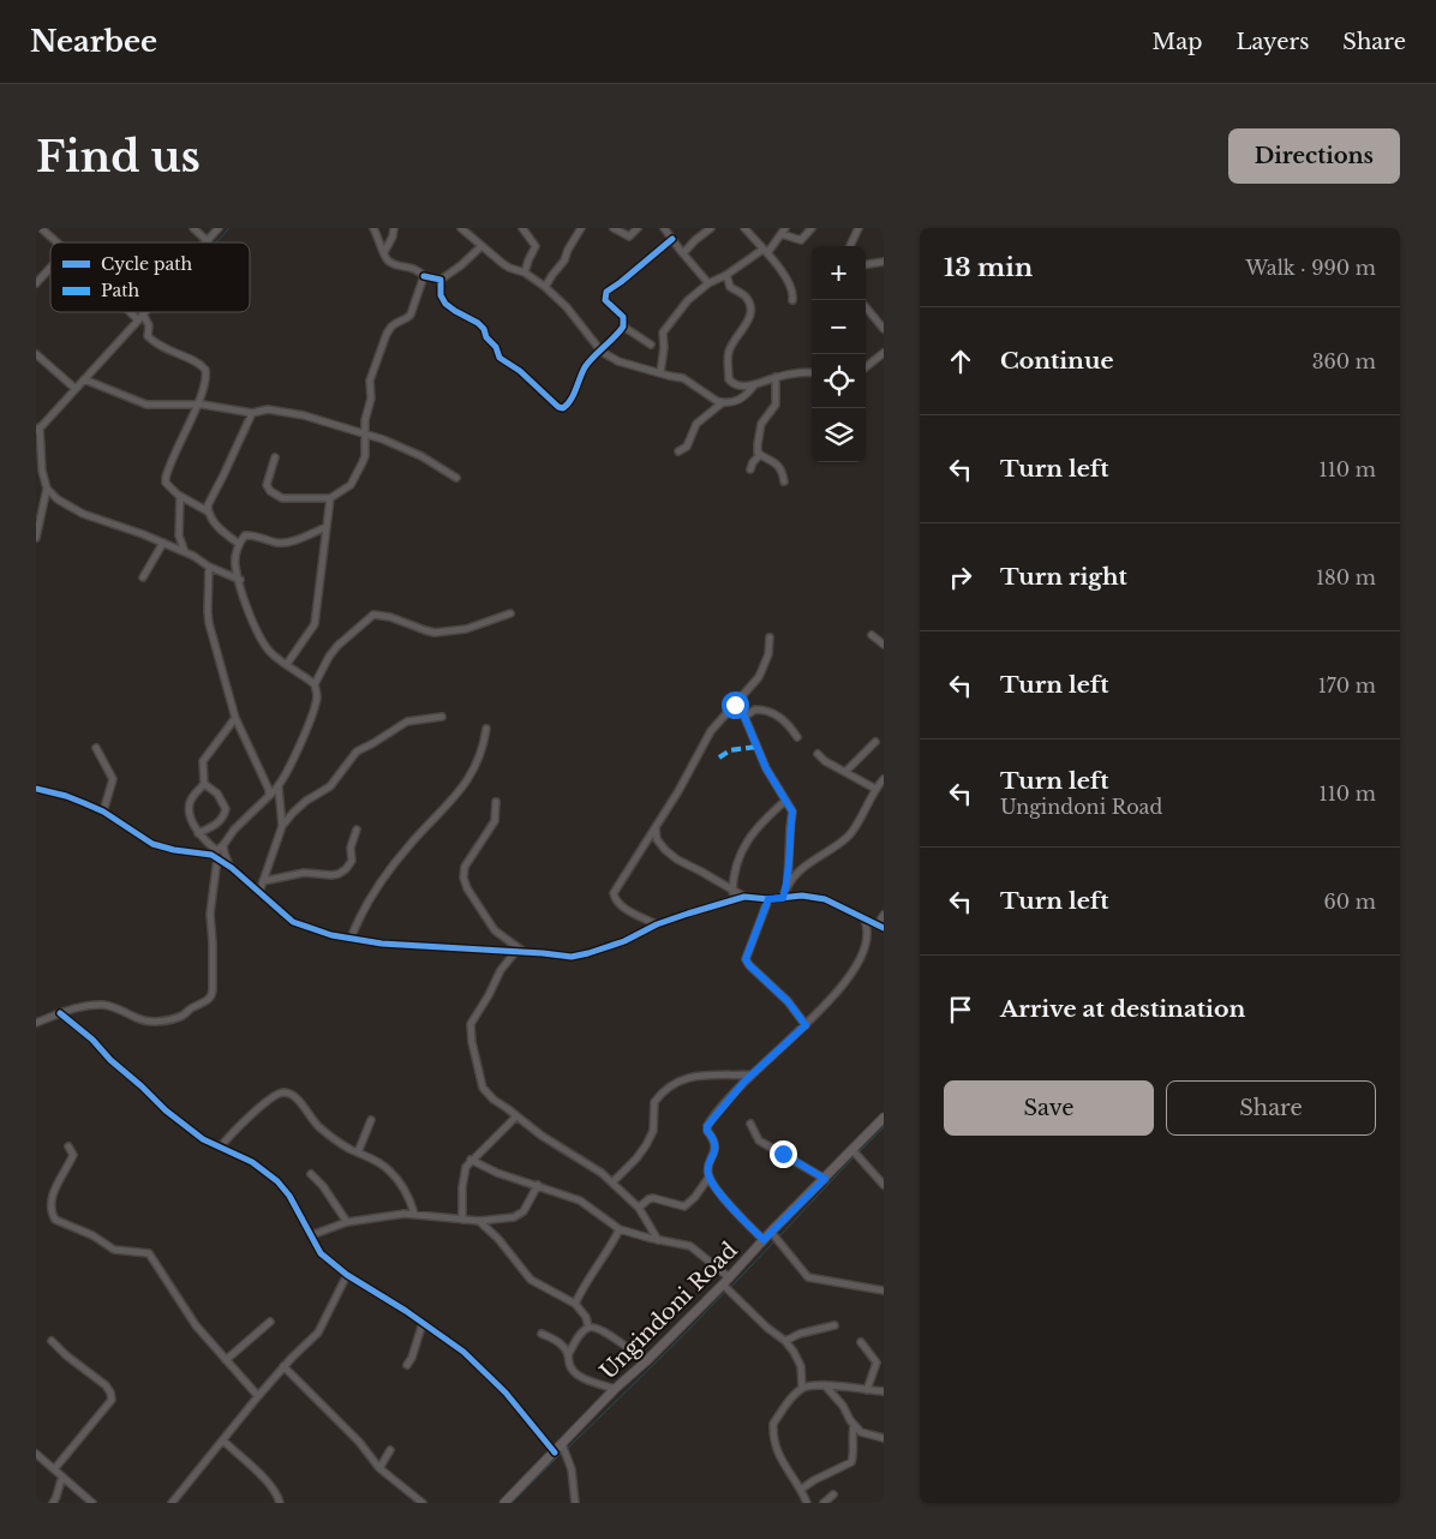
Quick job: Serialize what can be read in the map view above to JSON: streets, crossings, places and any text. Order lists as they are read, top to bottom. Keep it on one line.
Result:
{"streets":{"main road":["Ungindoni Road"]},"legend":["Cycle path","Path"],"page":{"header":"Nearbee","nav":["Map","Layers","Share"],"buttons":["Directions",["Save","Share"]],"title":"Find us","heading":["13 min","Walk · 990 m"],"map_buttons":["+","−"],"list":[["Continue","360 m"],["Turn left","110 m"],["Turn right","180 m"],["Turn left","170 m"],["Turn left","Ungindoni Road","110 m"],["Turn left","60 m"],"Arrive at destination"]}}
